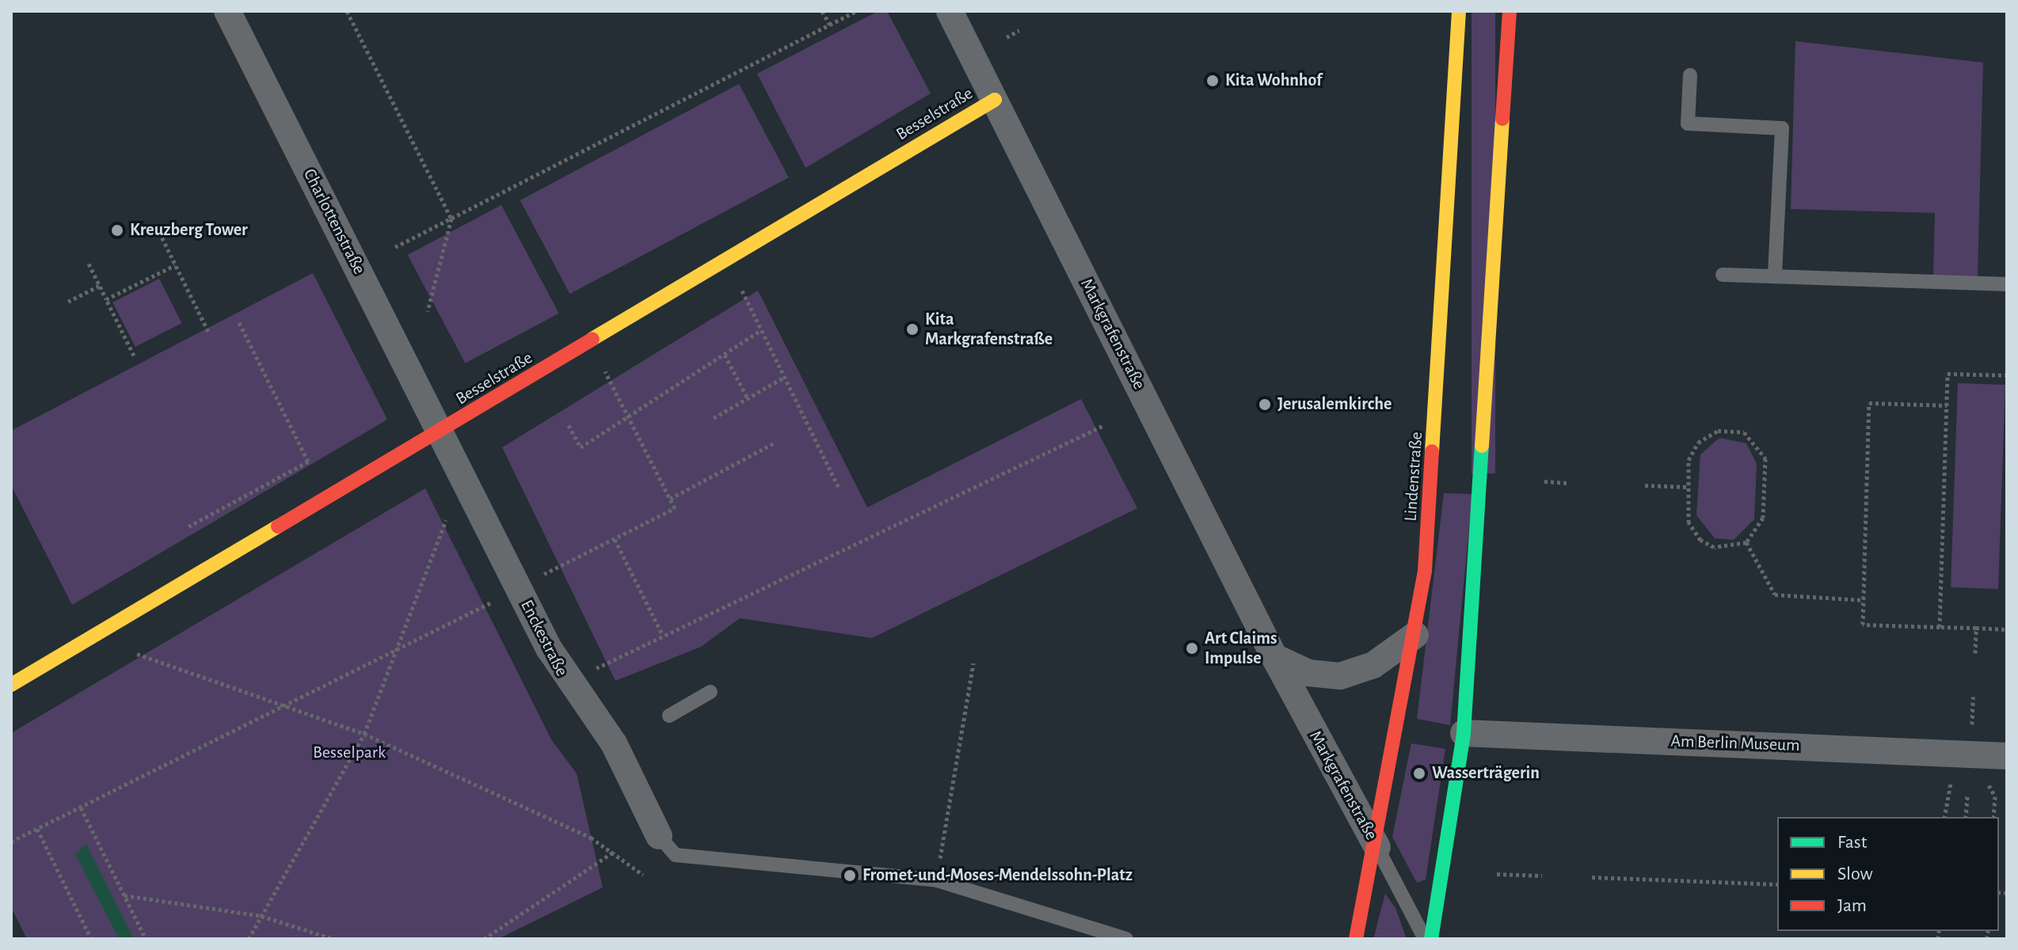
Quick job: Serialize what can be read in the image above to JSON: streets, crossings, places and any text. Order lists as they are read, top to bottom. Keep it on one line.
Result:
{"streets":{"main road":["Besselstraße","Lindenstraße"],"street":["Charlottenstraße","Markgrafenstraße","Enckestraße","Am Berlin Museum"]},"crossings":[["Besselstraße","Charlottenstraße"],["Besselstraße","Markgrafenstraße"],["Besselstraße","Enckestraße"],["Charlottenstraße","Enckestraße"],["Markgrafenstraße","Lindenstraße"]],"parks":["Besselpark"],"places":["Kita Wohnhof","Kreuzberg Tower","Kita Markgrafenstraße","Jerusalemkirche","Art Claims Impulse","Wasserträgerin","Fromet-und-Moses-Mendelssohn-Platz"],"legend":["Fast","Slow","Jam"]}
